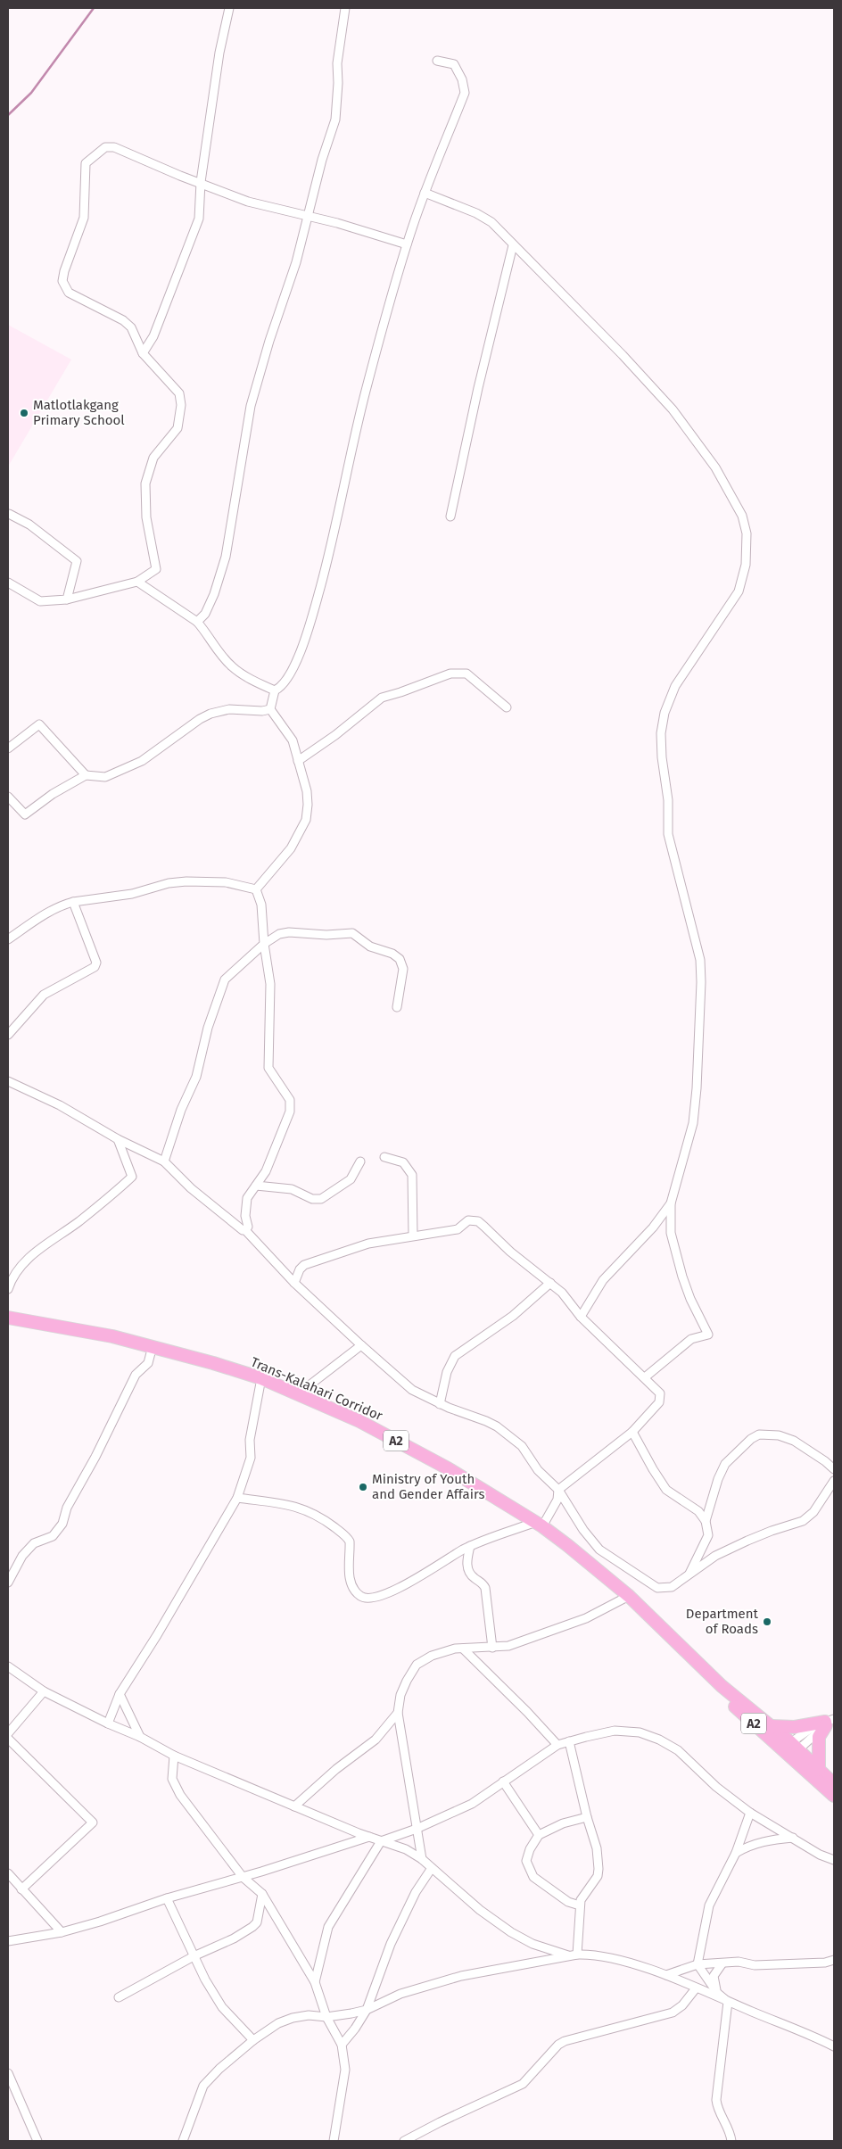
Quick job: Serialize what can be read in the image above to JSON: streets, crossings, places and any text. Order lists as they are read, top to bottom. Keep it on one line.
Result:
{"streets":{"highway":["Trans-Kalahari Corridor","A2"]},"crossings":[["Trans-Kalahari Corridor","A2"]],"places":["Matlotlakgang Primary School","Ministry of Youth and Gender Affairs","Department of Roads"]}
